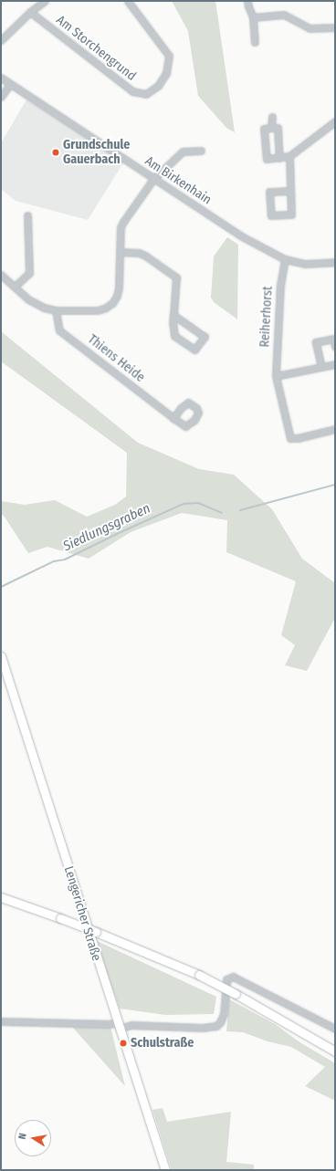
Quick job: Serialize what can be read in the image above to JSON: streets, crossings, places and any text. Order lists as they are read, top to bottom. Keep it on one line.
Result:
{"streets":{"main road":["Lengericher Straße"],"street":["Am Storchengrund","Am Birkenhain","Reiherhorst","Thiens Heide"]},"crossings":[["Am Birkenhain","Reiherhorst"]],"water":["Siedlungsgraben"],"places":["Grundschule Gauerbach","Schulstraße"],"north":"left"}
